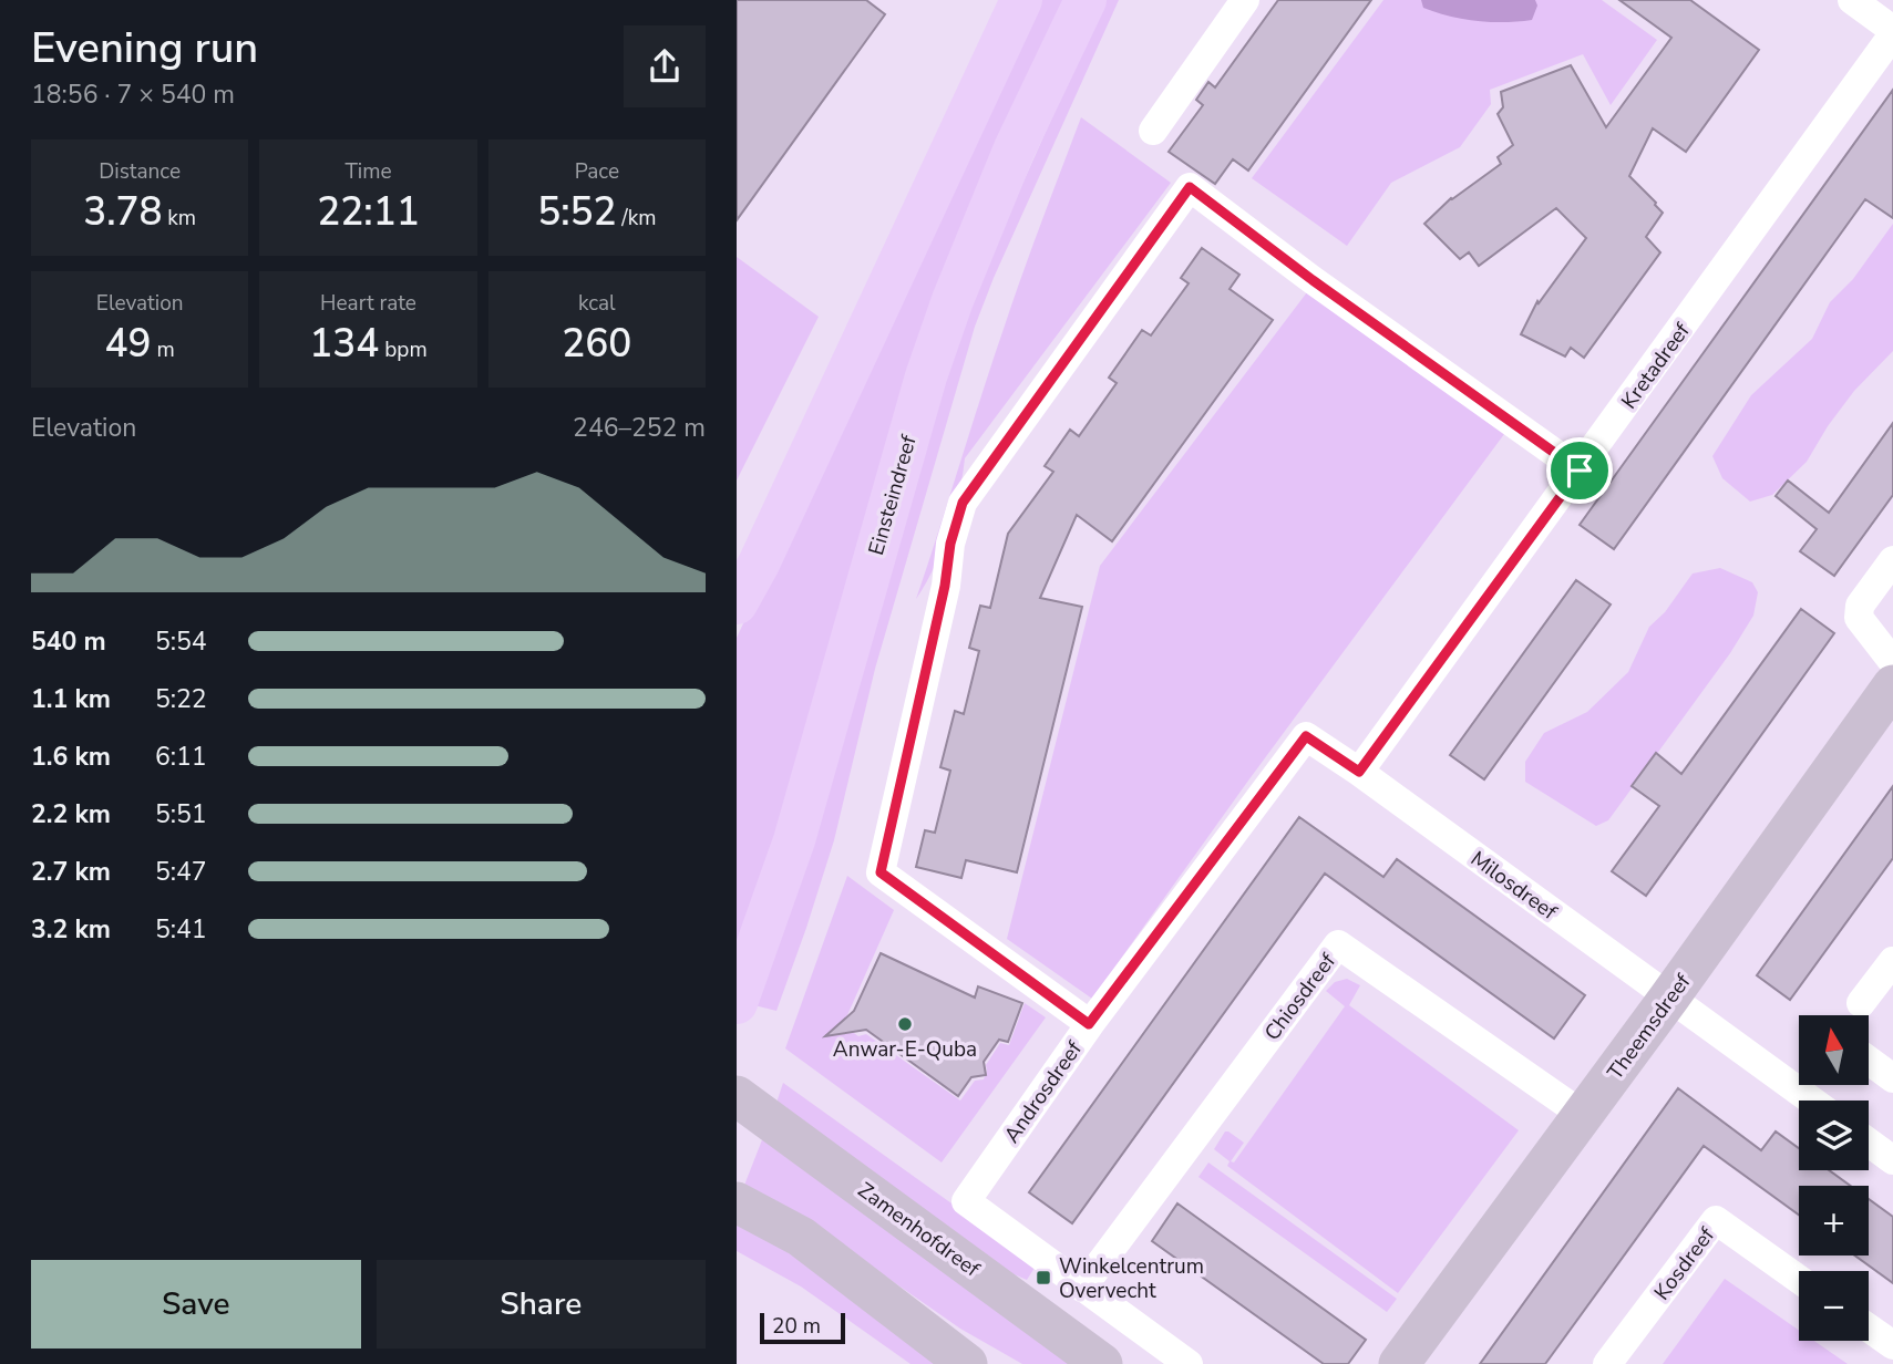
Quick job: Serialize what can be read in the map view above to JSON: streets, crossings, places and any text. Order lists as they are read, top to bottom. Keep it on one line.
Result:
{"streets":{"main road":["Einsteindreef"],"street":["Kretadreef","Milosdreef","Chiosdreef","Theemsdreef","Androsdreef","Zamenhofdreef","Kosdreef"]},"crossings":[["Kretadreef","Milosdreef"],["Kretadreef","Androsdreef"],["Milosdreef","Theemsdreef"],["Milosdreef","Androsdreef"],["Chiosdreef","Theemsdreef"],["Chiosdreef","Androsdreef"]],"places":{"other":["Anwar-E-Quba"],"transit":["Winkelcentrum Overvecht"]},"scale_bar":"20 m","north":"top","page":{"heading":["Evening run","18:56 · 7 × 540 m"],"stats":[["Distance","3.78 km"],["Time","22:11"],["Pace","5:52 /km"],["Elevation","49 m"],["Heart rate","134 bpm"],["kcal","260"]],"chart":["Elevation","246–252 m"],"list":[{"name":"540 m","note":"5:54"},{"name":"1.1 km","note":"5:22"},{"name":"1.6 km","note":"6:11"},{"name":"2.2 km","note":"5:51"},{"name":"2.7 km","note":"5:47"},{"name":"3.2 km","note":"5:41"}],"map_buttons":["+","−"],"buttons":["Save","Share"],"scale":"20 m"}}
